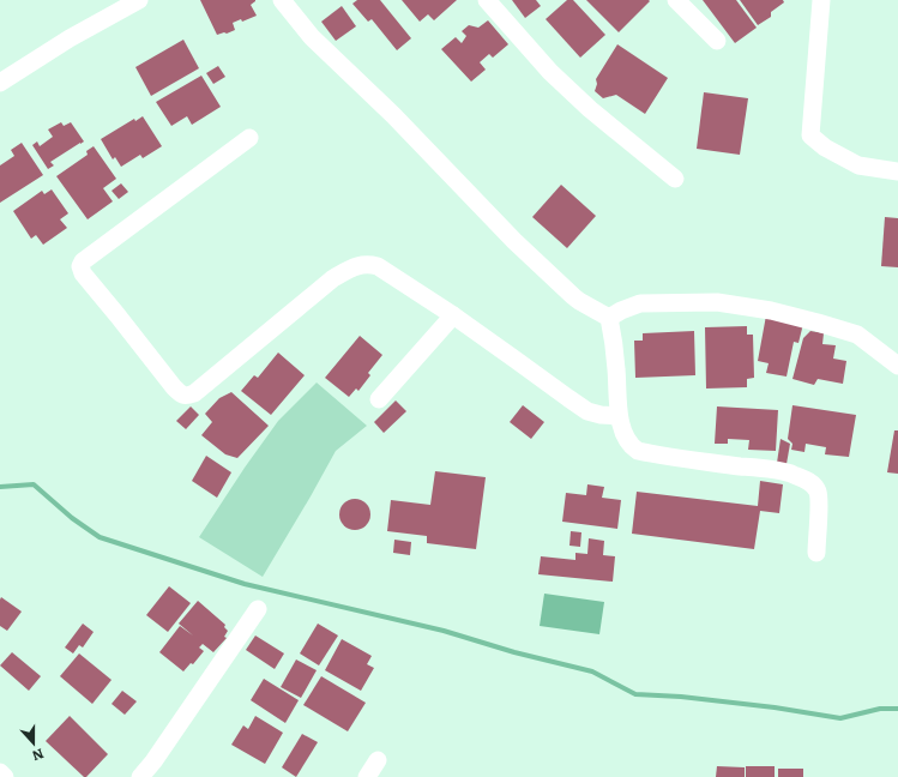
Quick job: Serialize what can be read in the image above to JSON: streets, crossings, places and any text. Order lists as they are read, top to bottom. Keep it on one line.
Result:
{"north":"bottom"}
